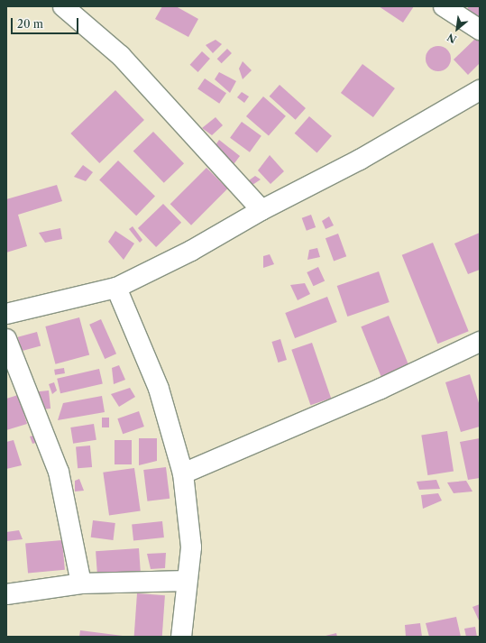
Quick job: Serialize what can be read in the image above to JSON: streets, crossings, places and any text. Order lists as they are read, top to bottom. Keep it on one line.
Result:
{"scale_bar":"20 m","north":"bottom left"}
